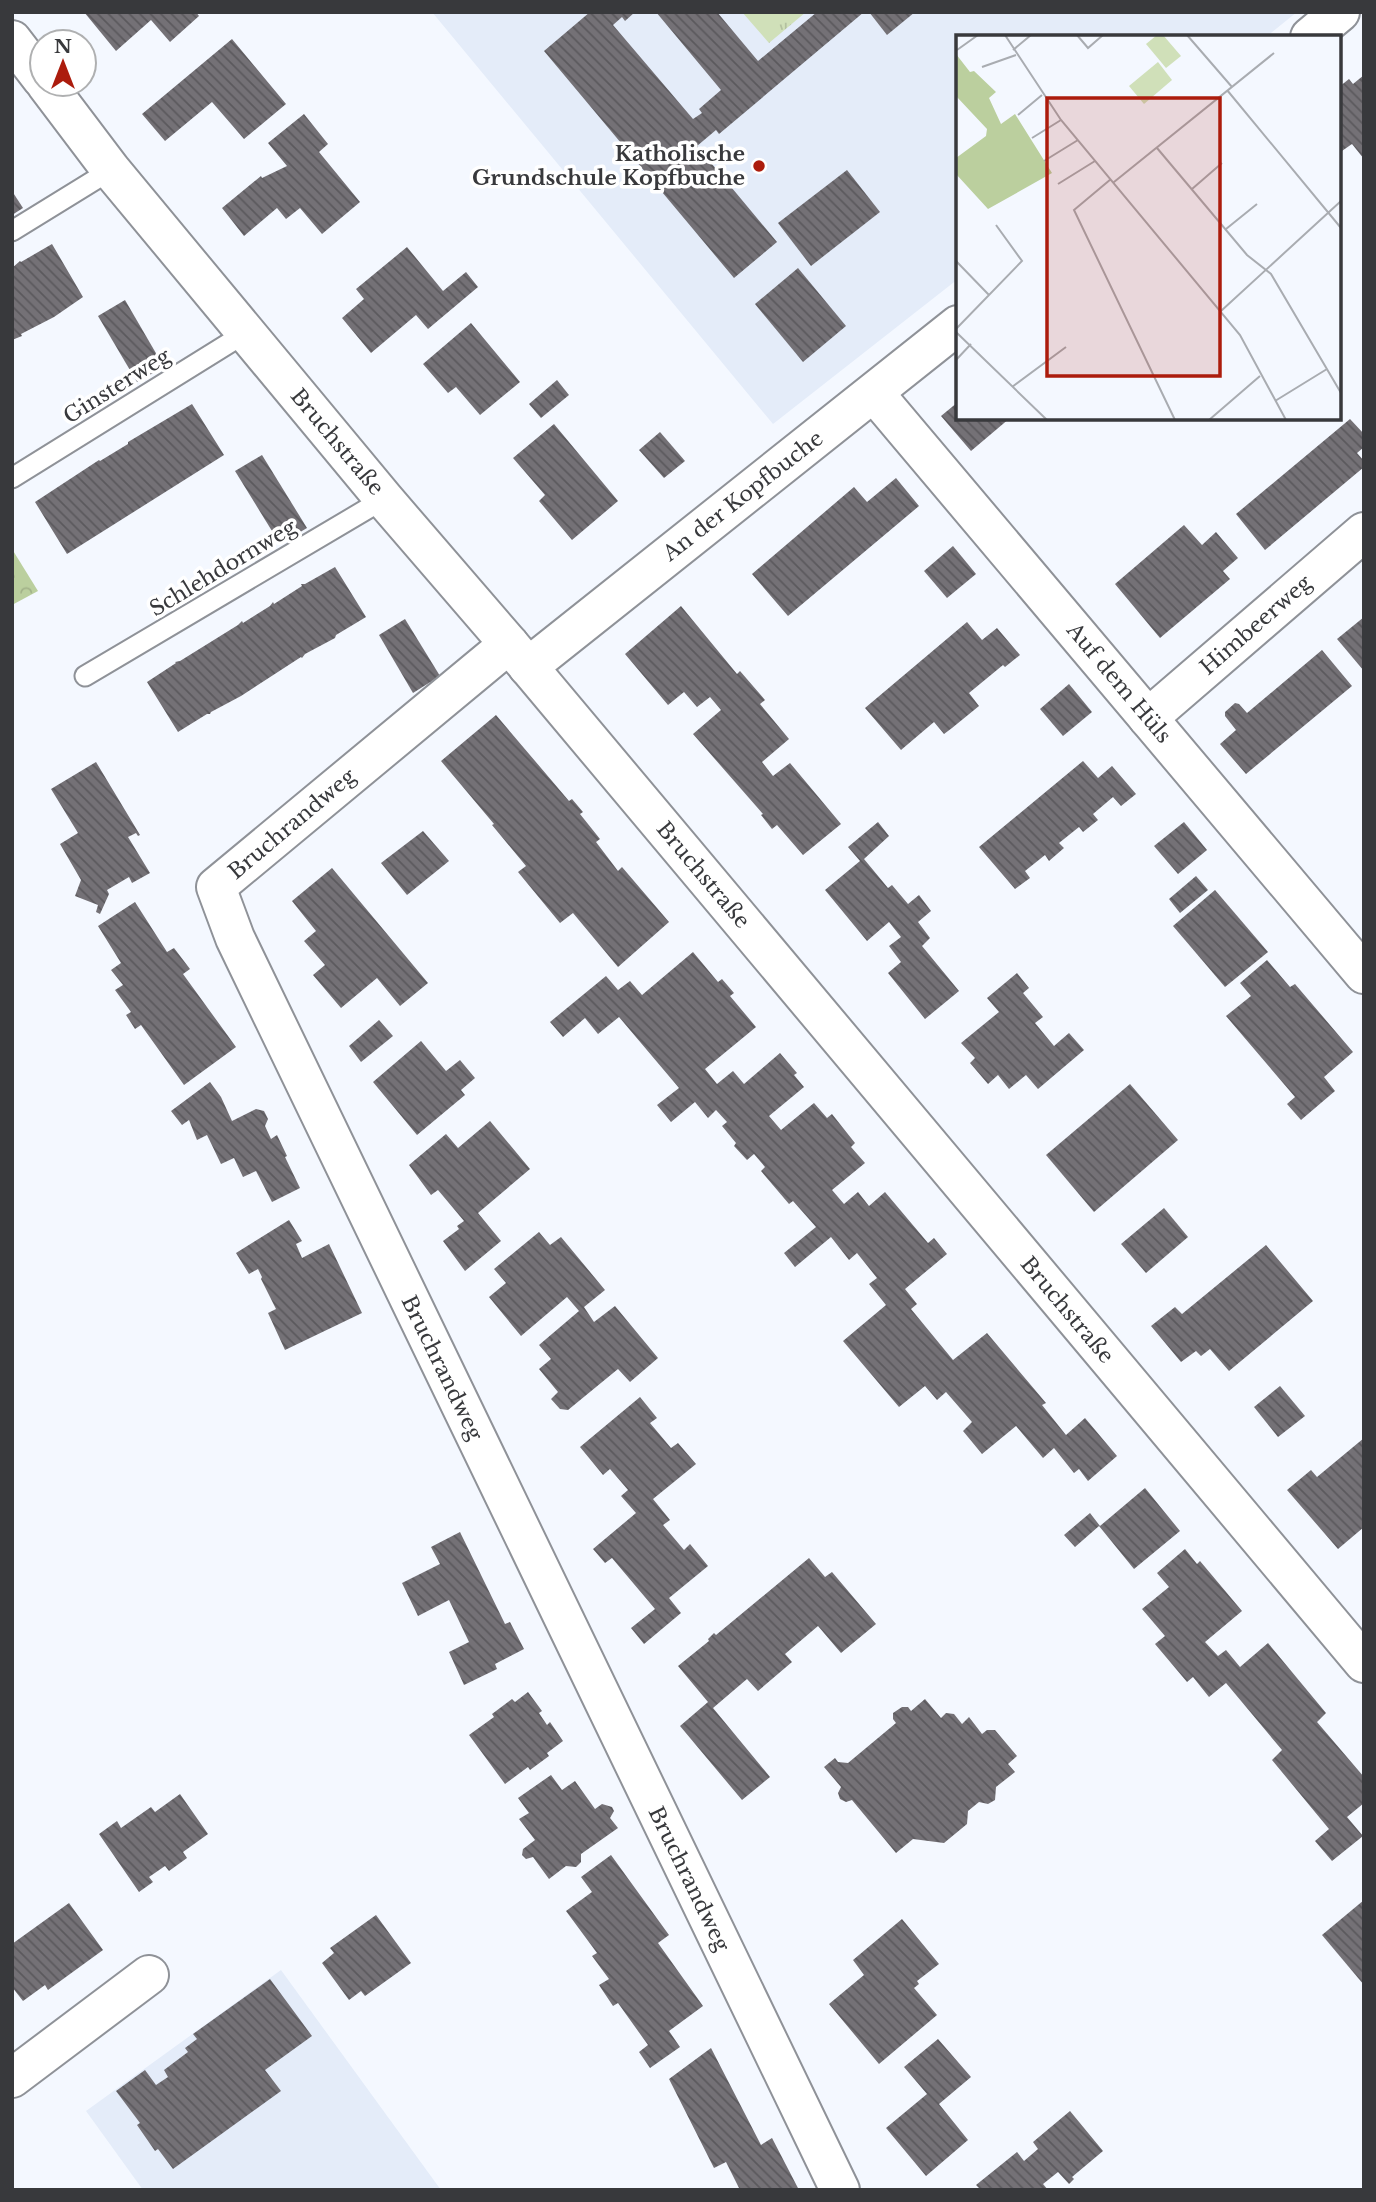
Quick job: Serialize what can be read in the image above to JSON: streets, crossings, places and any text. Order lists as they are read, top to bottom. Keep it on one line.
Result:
{"streets":{"street":["Bruchstraße","An der Kopfbuche","Himbeerweg","Auf dem Hüls","Bruchrandweg"],"lane":["Ginsterweg","Schlehdornweg"]},"crossings":[["Ginsterweg","Bruchstraße"],["Bruchstraße","An der Kopfbuche"],["Bruchstraße","Schlehdornweg"],["Bruchstraße","Bruchrandweg"],["An der Kopfbuche","Auf dem Hüls"],["An der Kopfbuche","Bruchrandweg"],["Himbeerweg","Auf dem Hüls"]],"places":["Katholische Grundschule Kopfbuche"],"north":"top"}
